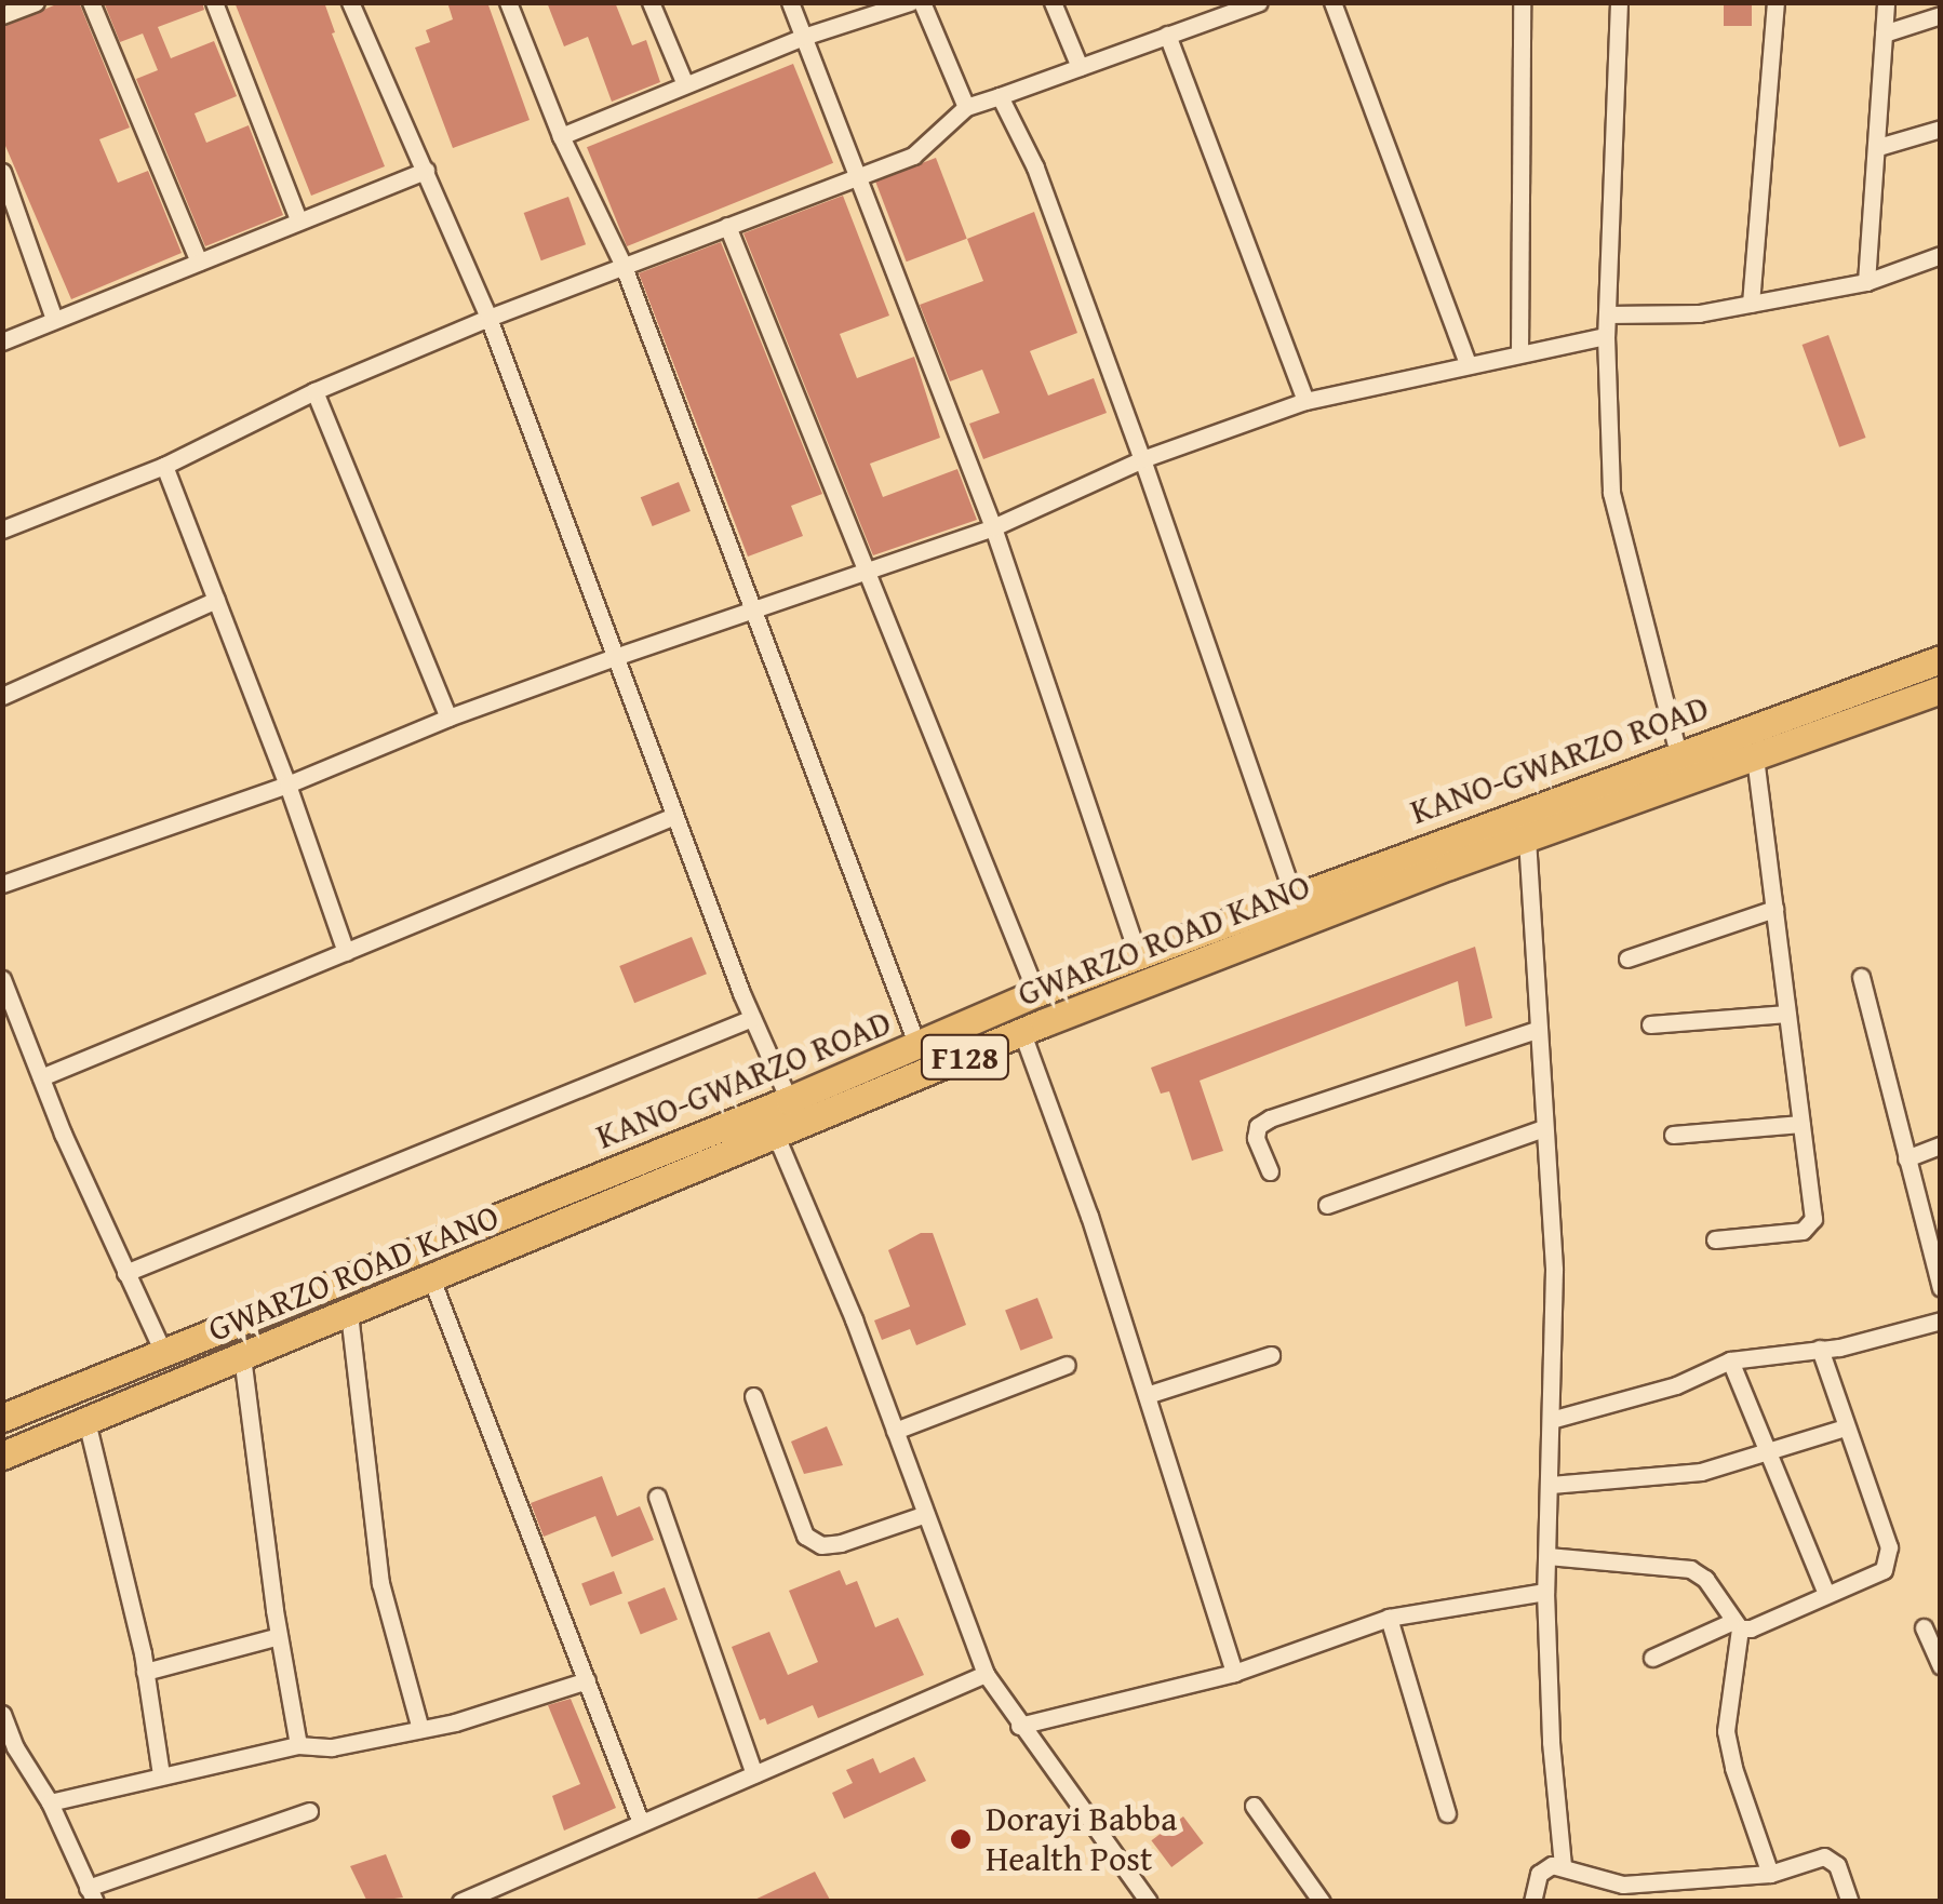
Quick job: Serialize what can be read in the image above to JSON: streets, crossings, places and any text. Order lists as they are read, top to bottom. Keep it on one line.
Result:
{"streets":{"main road":["KANO-GWARZO ROAD","GWARZO ROAD KANO","F128"]},"places":["Dorayi Babba Health Post"]}
